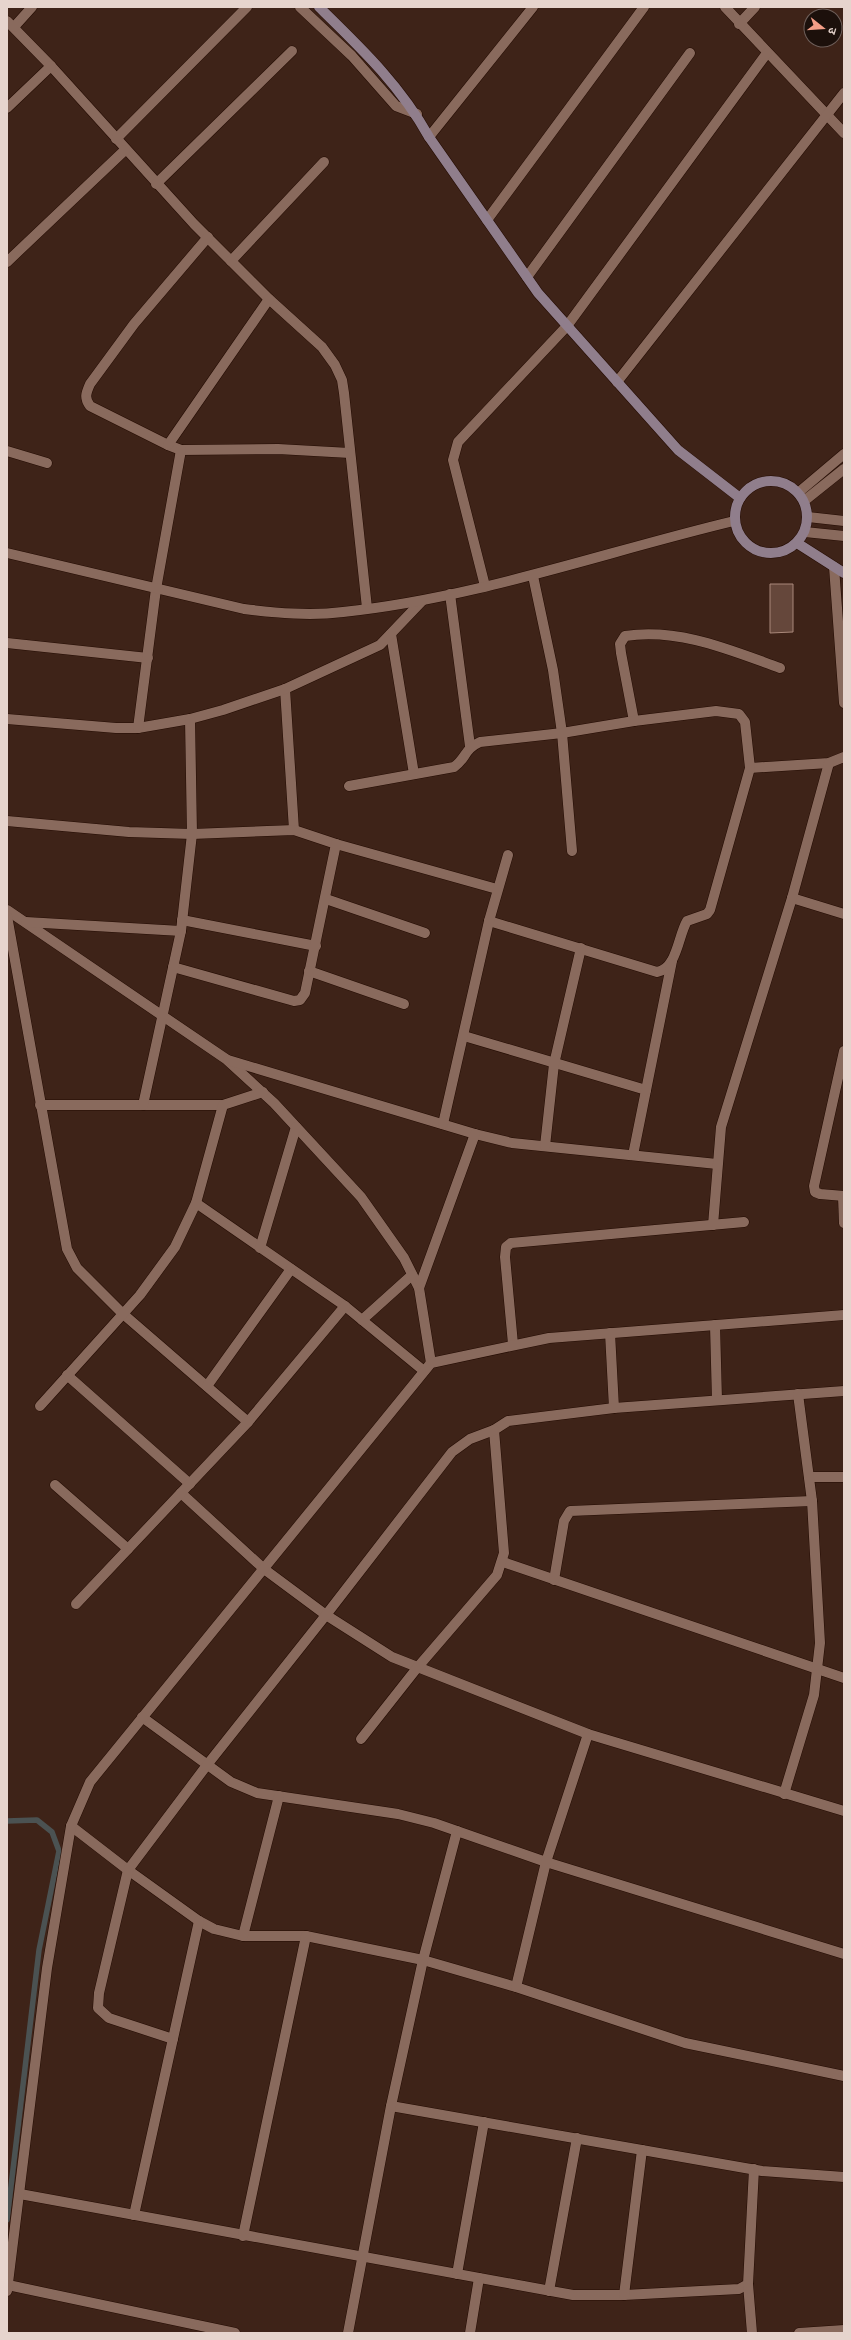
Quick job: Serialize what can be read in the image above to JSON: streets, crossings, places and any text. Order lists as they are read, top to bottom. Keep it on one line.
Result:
{"north":"right"}
